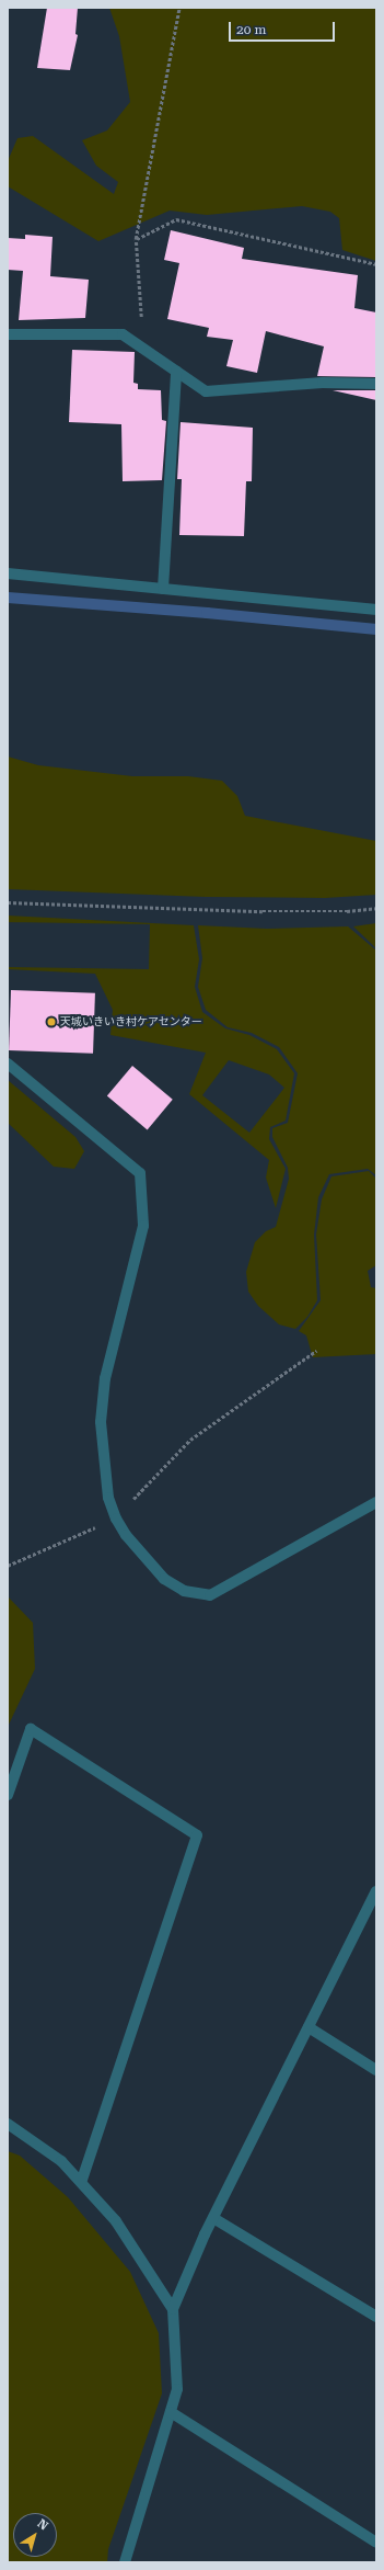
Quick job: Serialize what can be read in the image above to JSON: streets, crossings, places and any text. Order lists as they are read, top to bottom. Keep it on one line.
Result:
{"places":["天城いきいき村ケアセンター"],"scale_bar":"20 m","north":"top right"}
